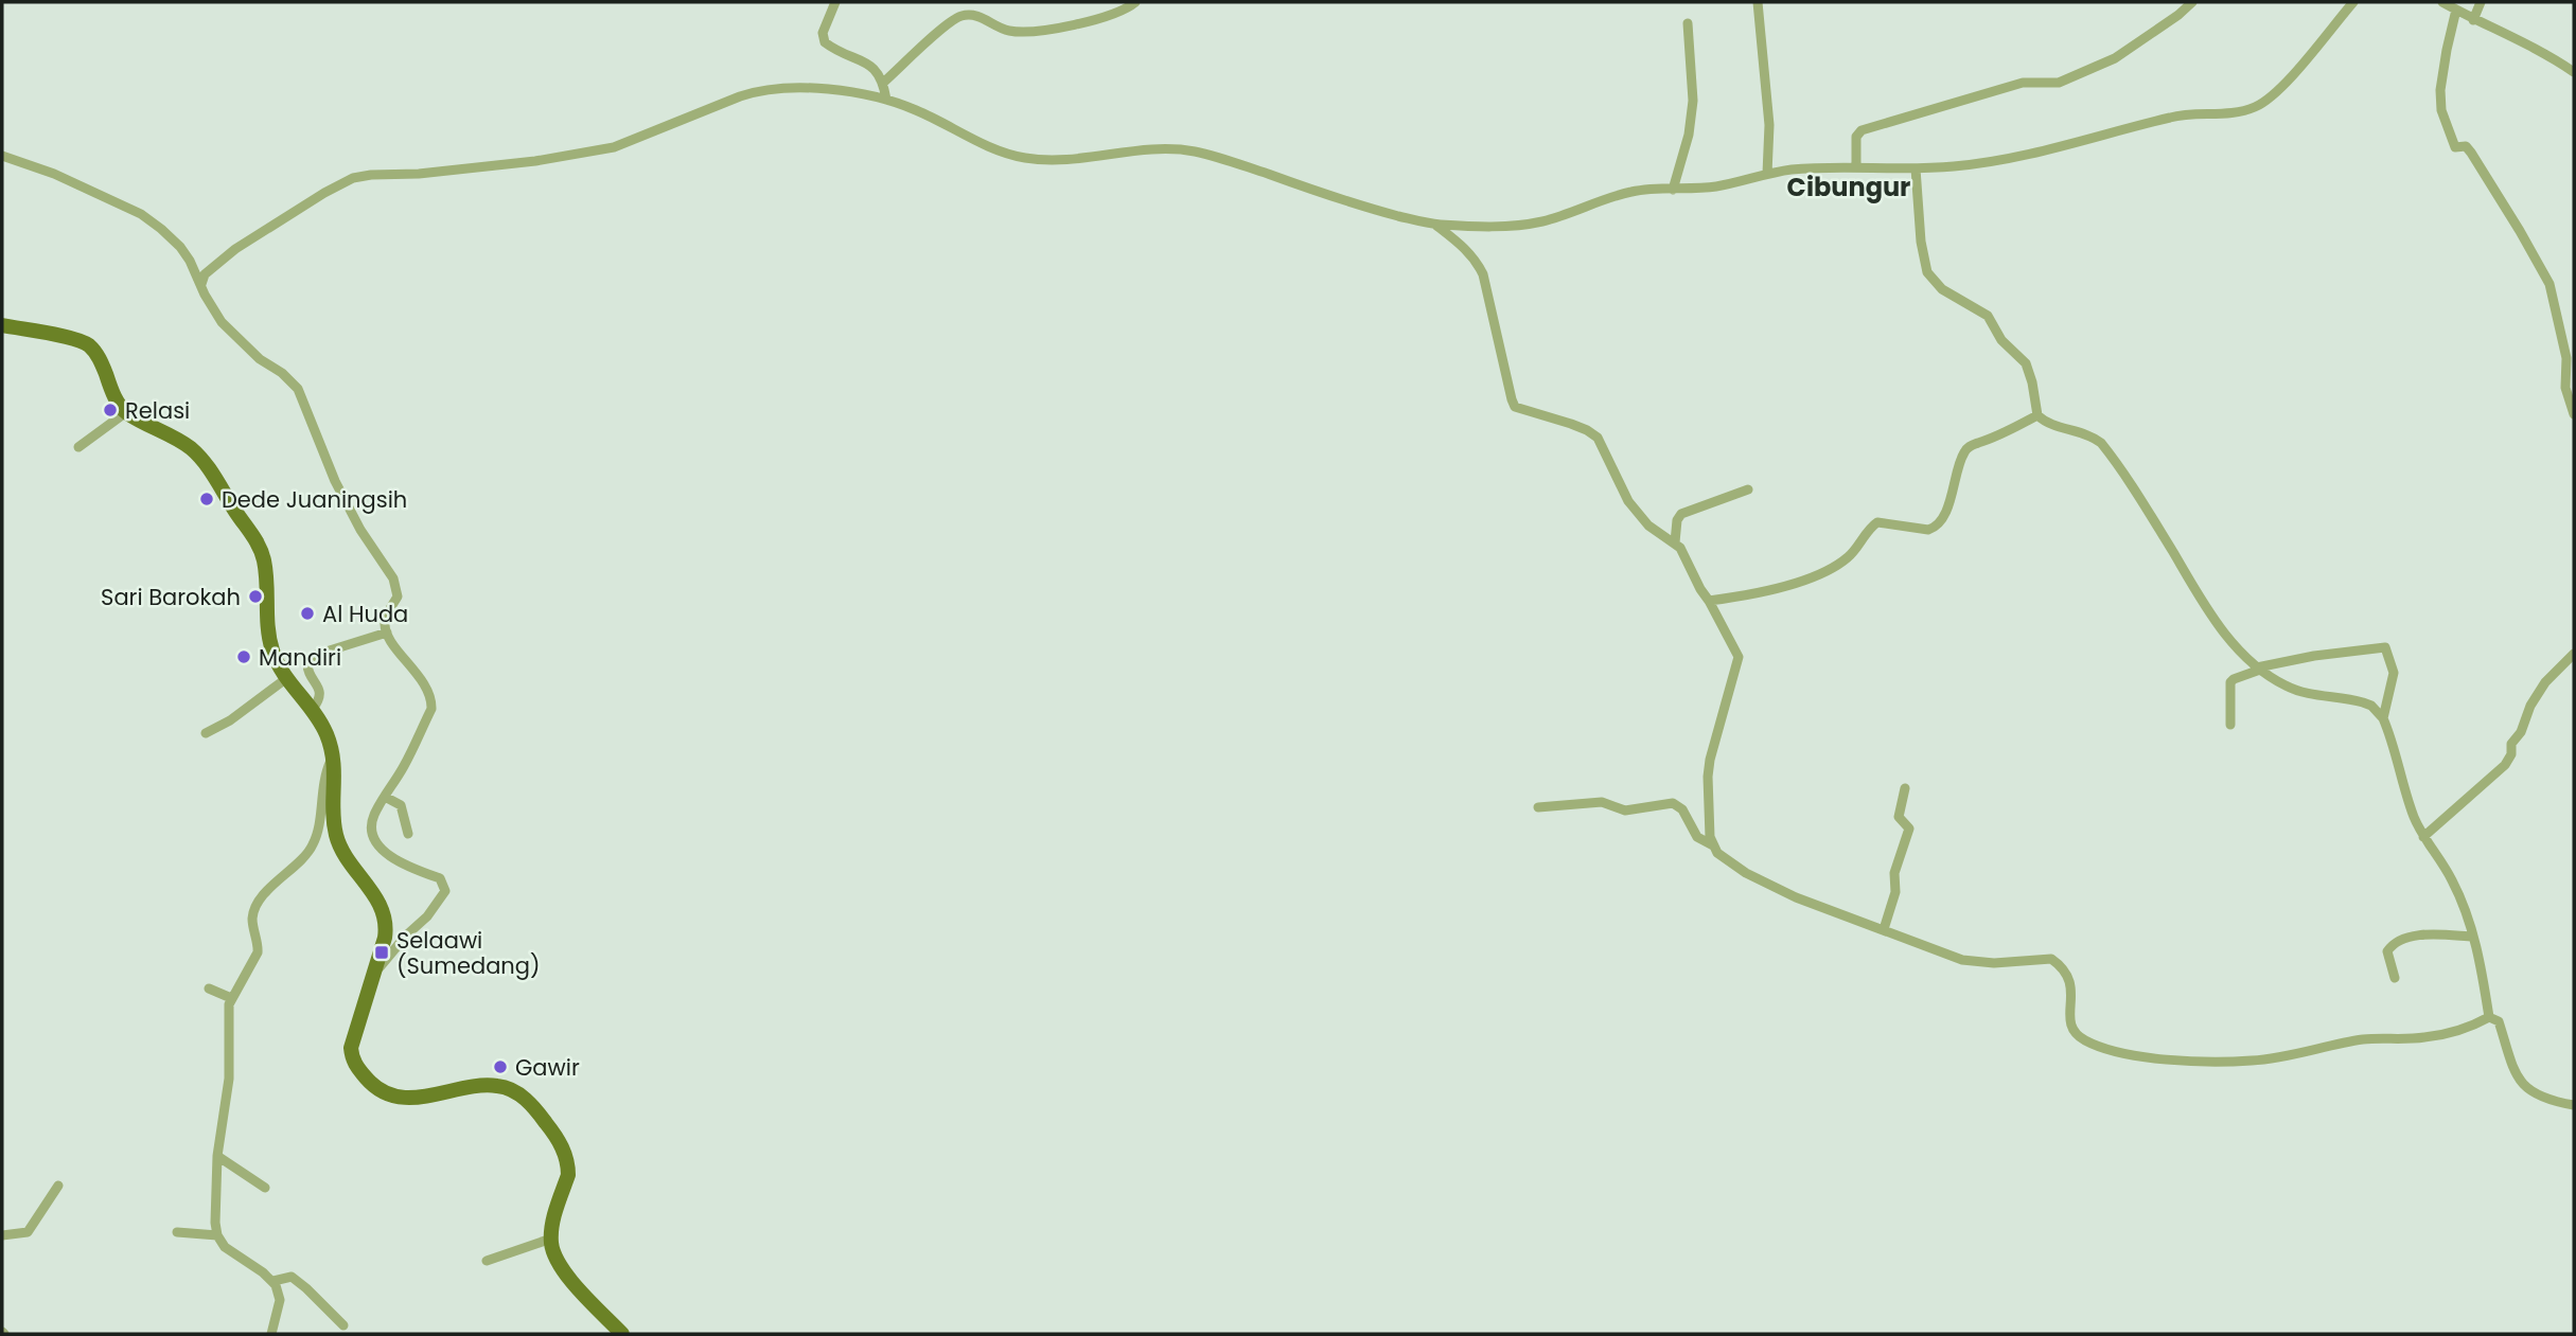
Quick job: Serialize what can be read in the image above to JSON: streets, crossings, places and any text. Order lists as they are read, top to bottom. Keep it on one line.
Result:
{"districts":["Cibungur"],"places":{"other":["Relasi","Dede Juaningsih","Sari Barokah","Al Huda","Mandiri","Gawir"],"transit":["Selaawi (Sumedang)"]}}
